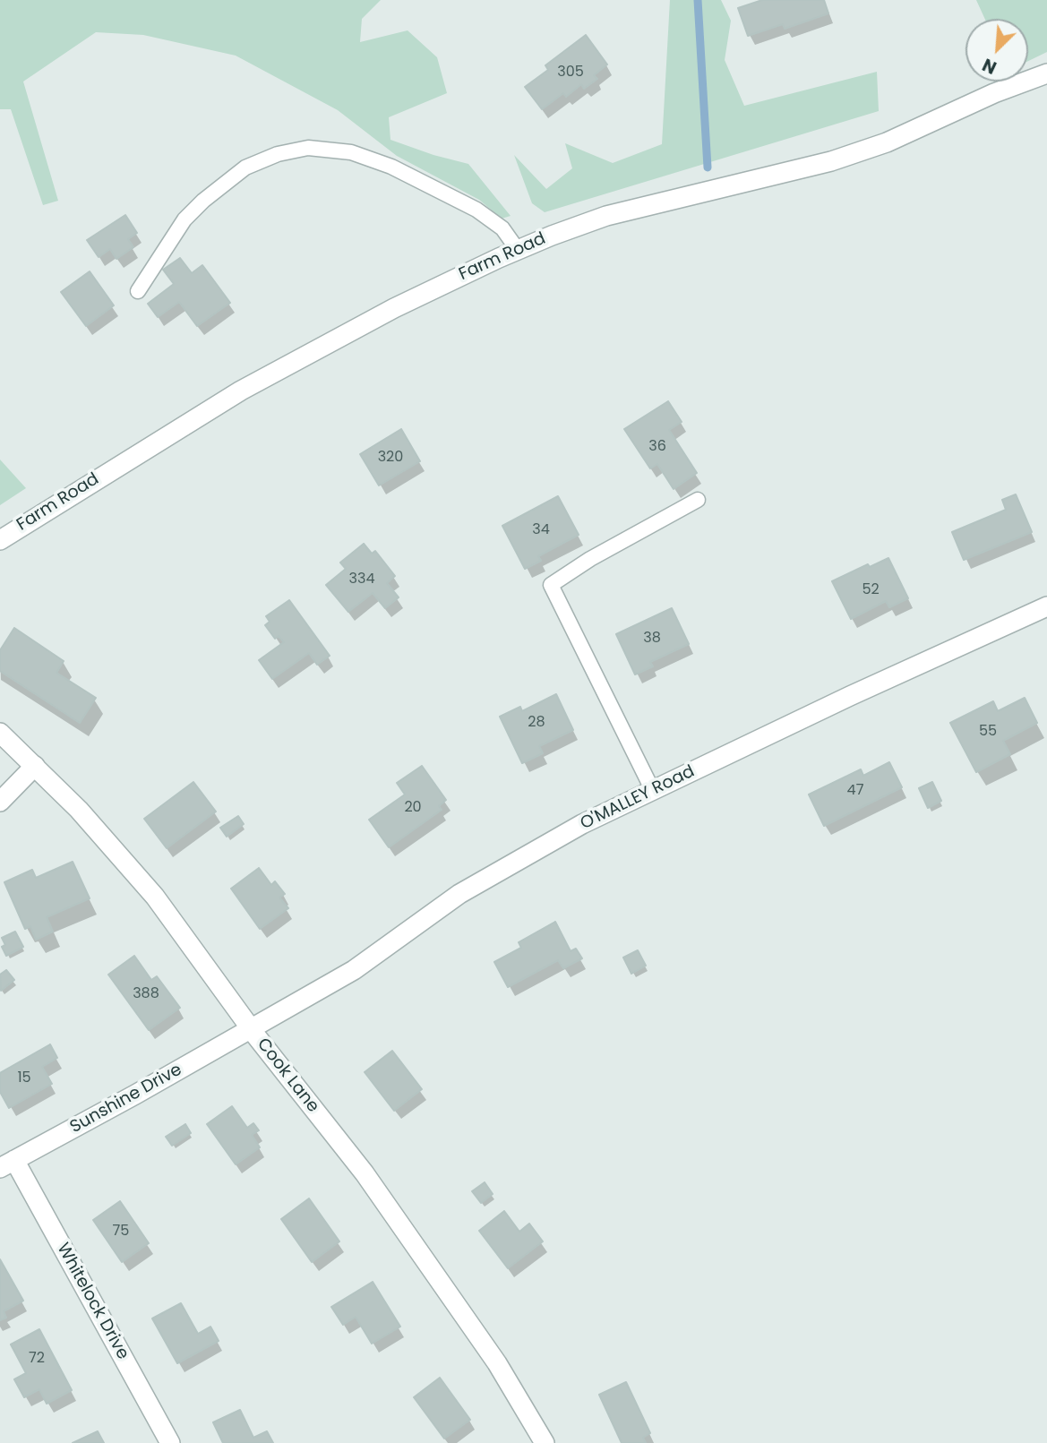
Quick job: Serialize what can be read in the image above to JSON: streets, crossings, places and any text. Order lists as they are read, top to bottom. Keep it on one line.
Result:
{"streets":{"street":["Farm Road","O'MALLEY Road","Cook Lane","Sunshine Drive","Whitelock Drive"]},"crossings":[["O'MALLEY Road","Cook Lane"],["O'MALLEY Road","Sunshine Drive"],["Cook Lane","Sunshine Drive"],["Sunshine Drive","Whitelock Drive"]],"house_numbers":["305","36","320","34","334","52","38","28","55","47","20","388","15","75","72"],"north":"bottom left"}
